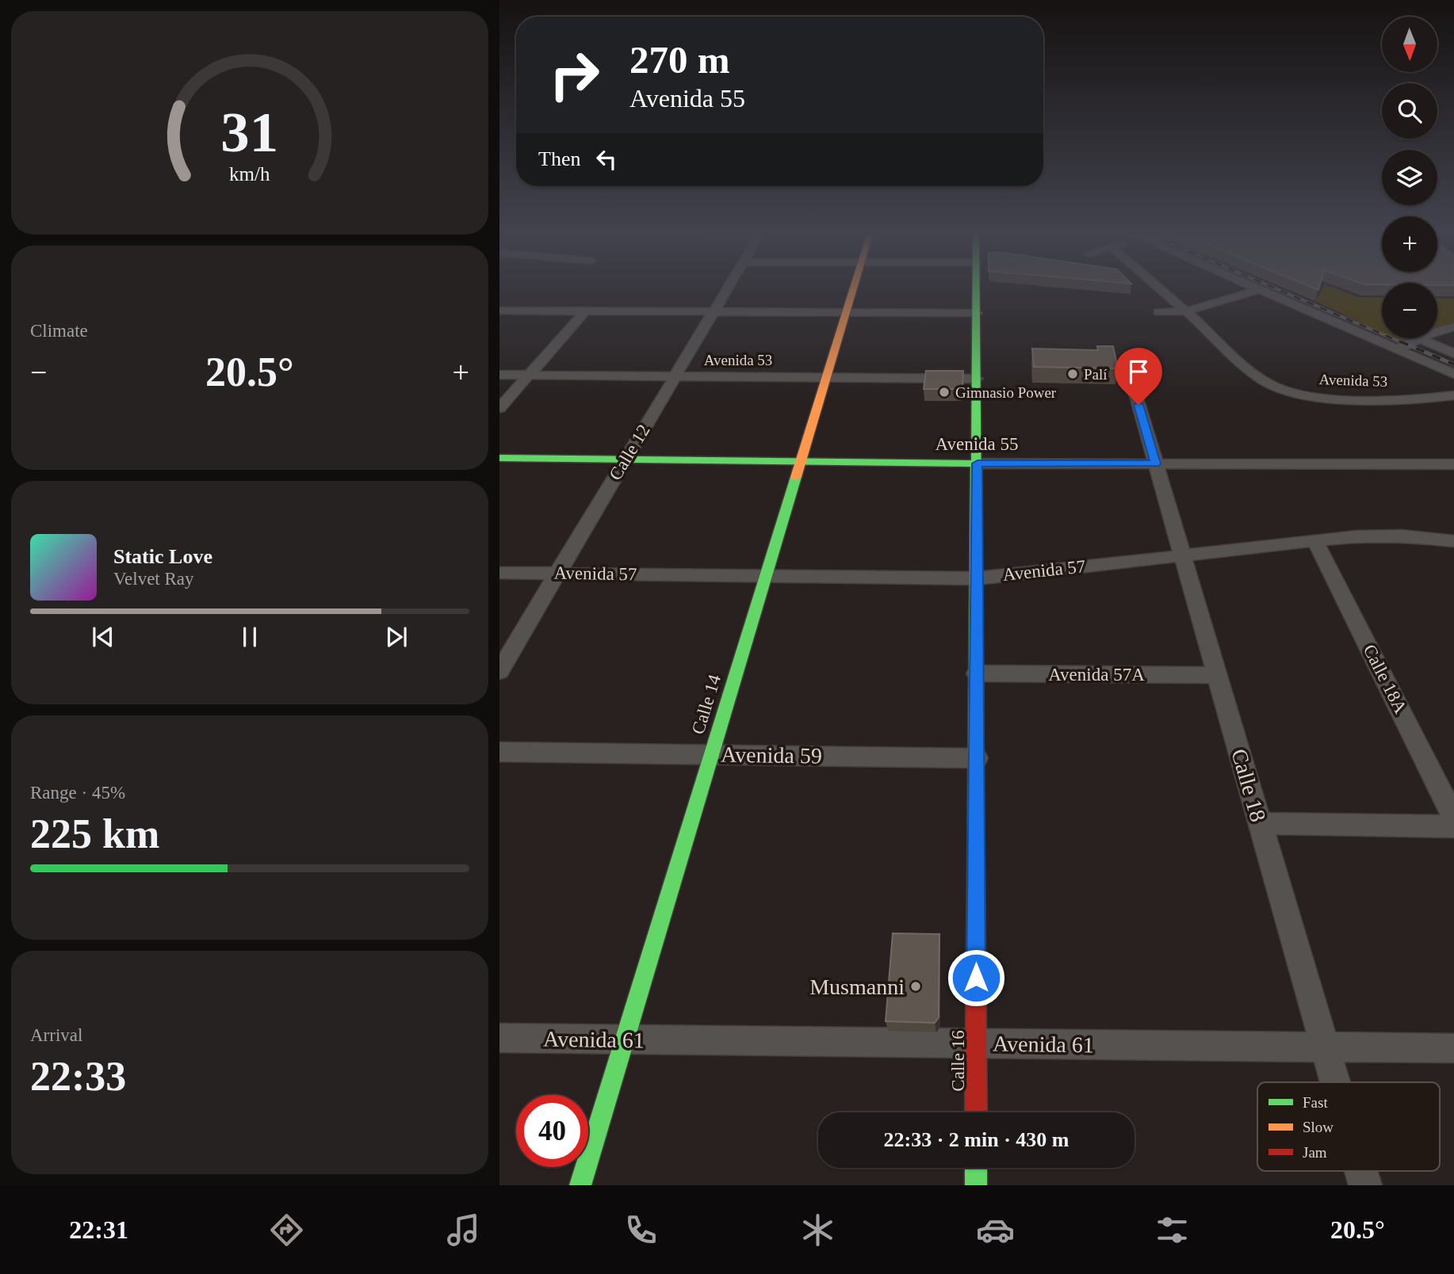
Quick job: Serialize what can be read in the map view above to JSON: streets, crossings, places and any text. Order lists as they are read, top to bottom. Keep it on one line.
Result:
{"streets":{"street":["Avenida 53","Avenida 55","Calle 12","Avenida 57","Avenida 57A","Calle 18A","Calle 14","Avenida 59","Calle 18","Avenida 61","Calle 16"]},"crossings":[["Avenida 53","Calle 12"],["Avenida 53","Calle 14"],["Avenida 53","Calle 16"],["Avenida 55","Calle 12"],["Avenida 55","Calle 14"],["Avenida 55","Calle 18"],["Avenida 55","Calle 16"],["Calle 12","Avenida 57"],["Avenida 57","Calle 18A"],["Avenida 57","Calle 14"],["Avenida 57","Calle 18"],["Avenida 57","Calle 16"],["Avenida 57A","Calle 18"],["Avenida 57A","Calle 16"],["Calle 14","Avenida 59"],["Calle 14","Avenida 61"],["Avenida 59","Calle 16"],["Calle 18","Avenida 61"],["Avenida 61","Calle 16"]],"places":["Palí","Gimnasio Power","Musmanni"],"legend":["Fast","Slow","Jam"],"north":"bottom","page":{"map_buttons":["+","−"],"turn":["270 m","Avenida 55"],"then":"Then","tile":["Climate",["Range · 45%","225 km"],["Arrival","22:33"]],"heat":["−","20.5°","+"],"song":["Static Love","Velvet Ray"],"limit":"40","trip":"22:33 · 2 min · 430 m","tabs":["22:31","20.5°"],"gauge":["31","km/h"]}}
